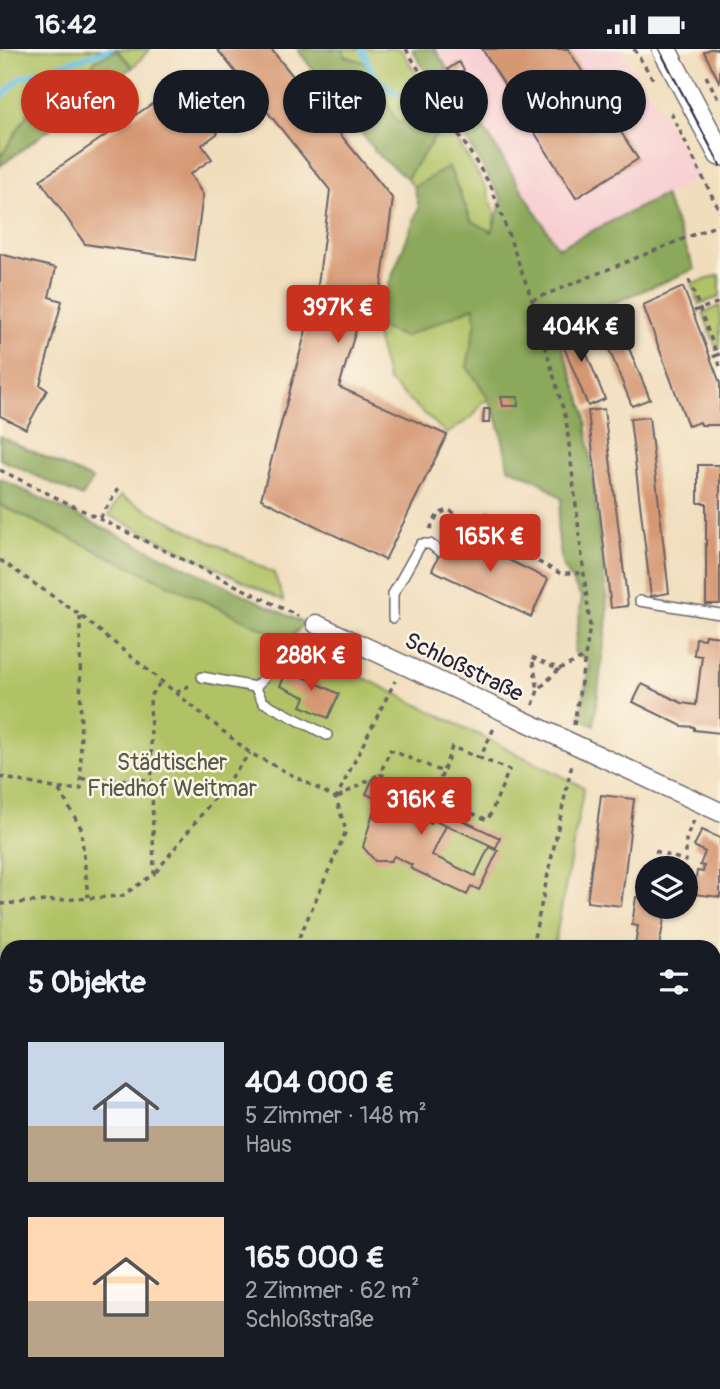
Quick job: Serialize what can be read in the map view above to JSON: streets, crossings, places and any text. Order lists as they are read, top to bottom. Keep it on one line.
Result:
{"streets":{"street":["Schloßstraße"]},"parks":["Städtischer Friedhof Weitmar"],"page":{"status":"16:42","chip":["Kaufen","Mieten","Filter","Neu","Wohnung"],"price":["397K €","404K €","165K €","288K €","316K €"],"heading":"5 Objekte","list":[{"name":"404 000 €","note":"5 Zimmer · 148 m² · Haus"},{"name":"165 000 €","note":"2 Zimmer · 62 m² · Schloßstraße"}]}}
